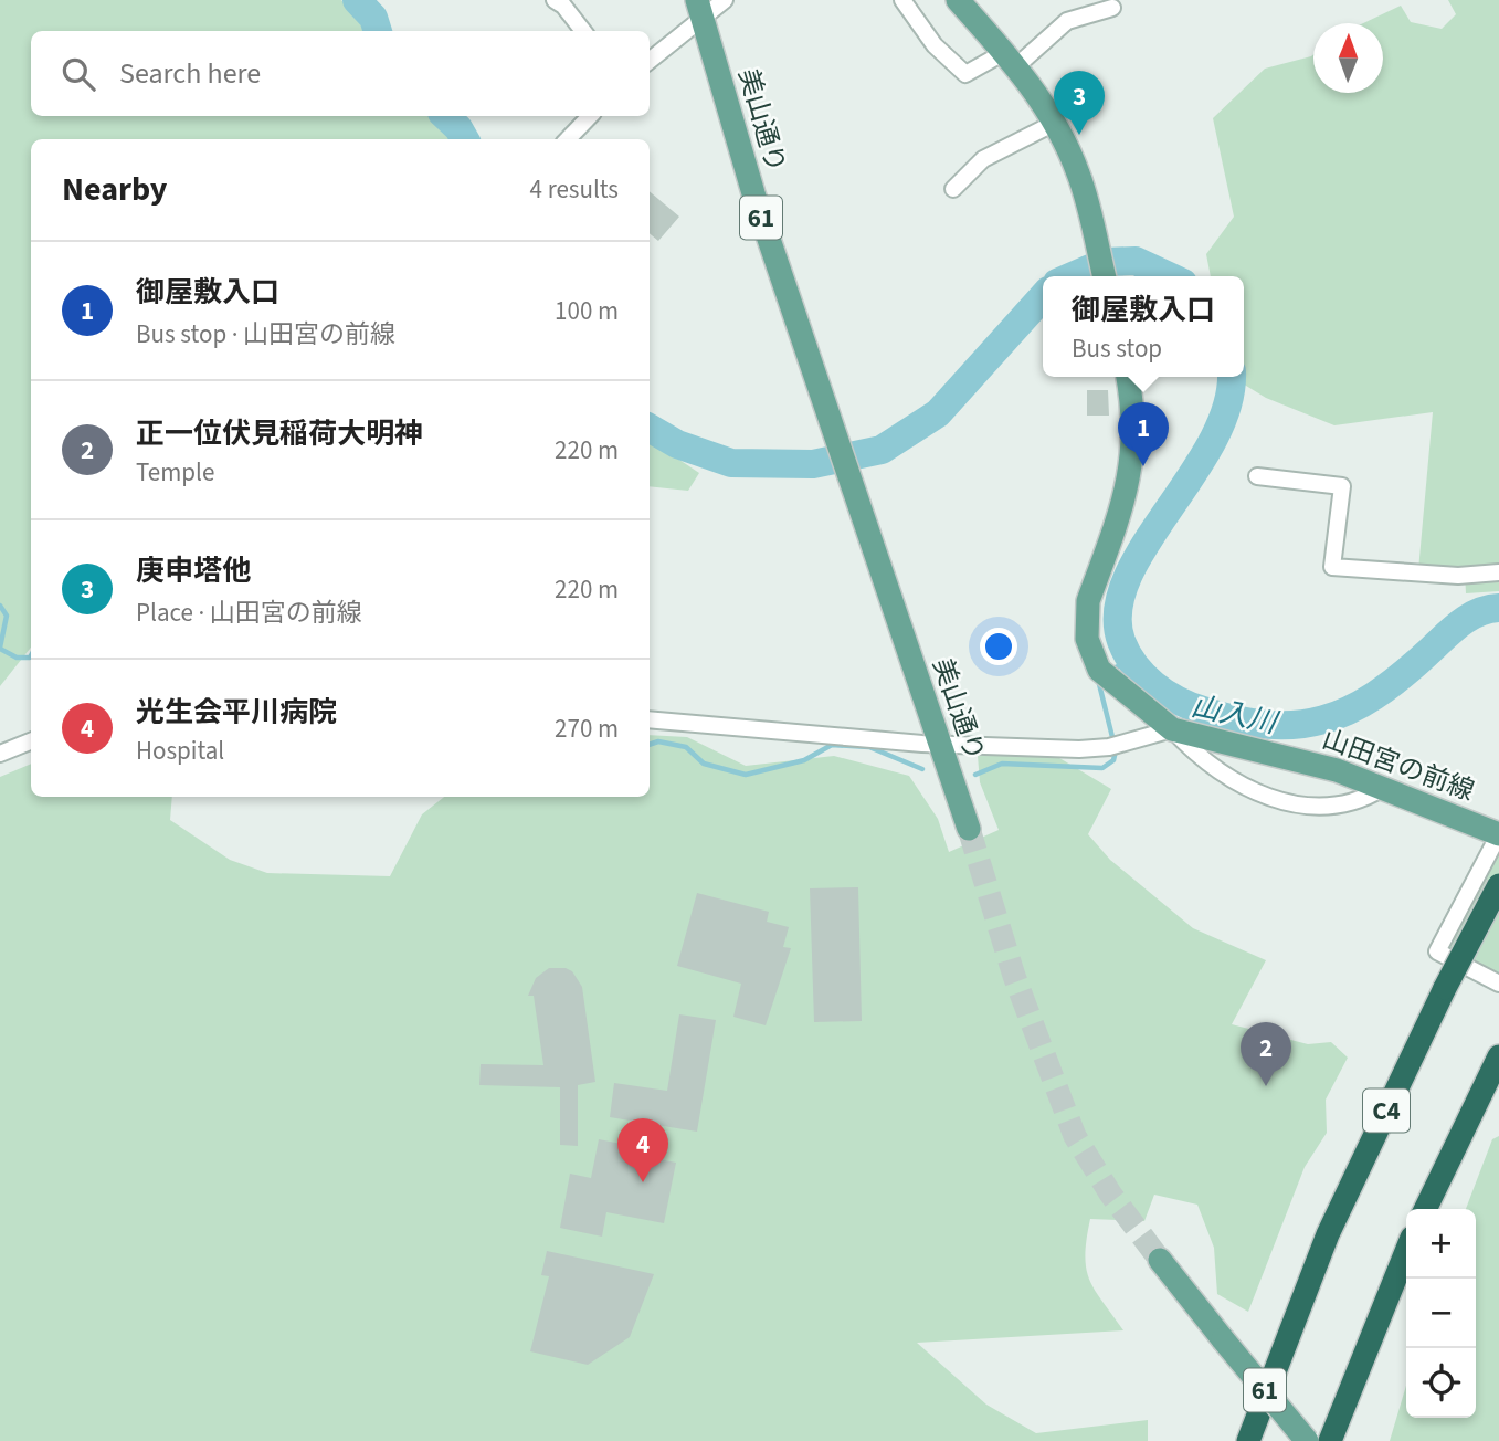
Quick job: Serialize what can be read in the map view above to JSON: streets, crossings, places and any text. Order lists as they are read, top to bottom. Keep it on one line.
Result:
{"streets":{"highway":["C4"],"main road":["美山通り","61","山田宮の前線"]},"water":["山入川"],"north":"top","page":{"search":"Search here","pins":["3","1","2","4"],"heading":["Nearby","4 results"],"list":[{"mark":"1","name":"御屋敷入口","note":"Bus stop · 山田宮の前線","value":"100 m"},{"mark":"2","name":"正一位伏見稲荷大明神","note":"Temple","value":"220 m"},{"mark":"3","name":"庚申塔他","note":"Place · 山田宮の前線","value":"220 m"},{"mark":"4","name":"光生会平川病院","note":"Hospital","value":"270 m"}],"popup":["御屋敷入口","Bus stop"],"map_buttons":["+","−"]}}
